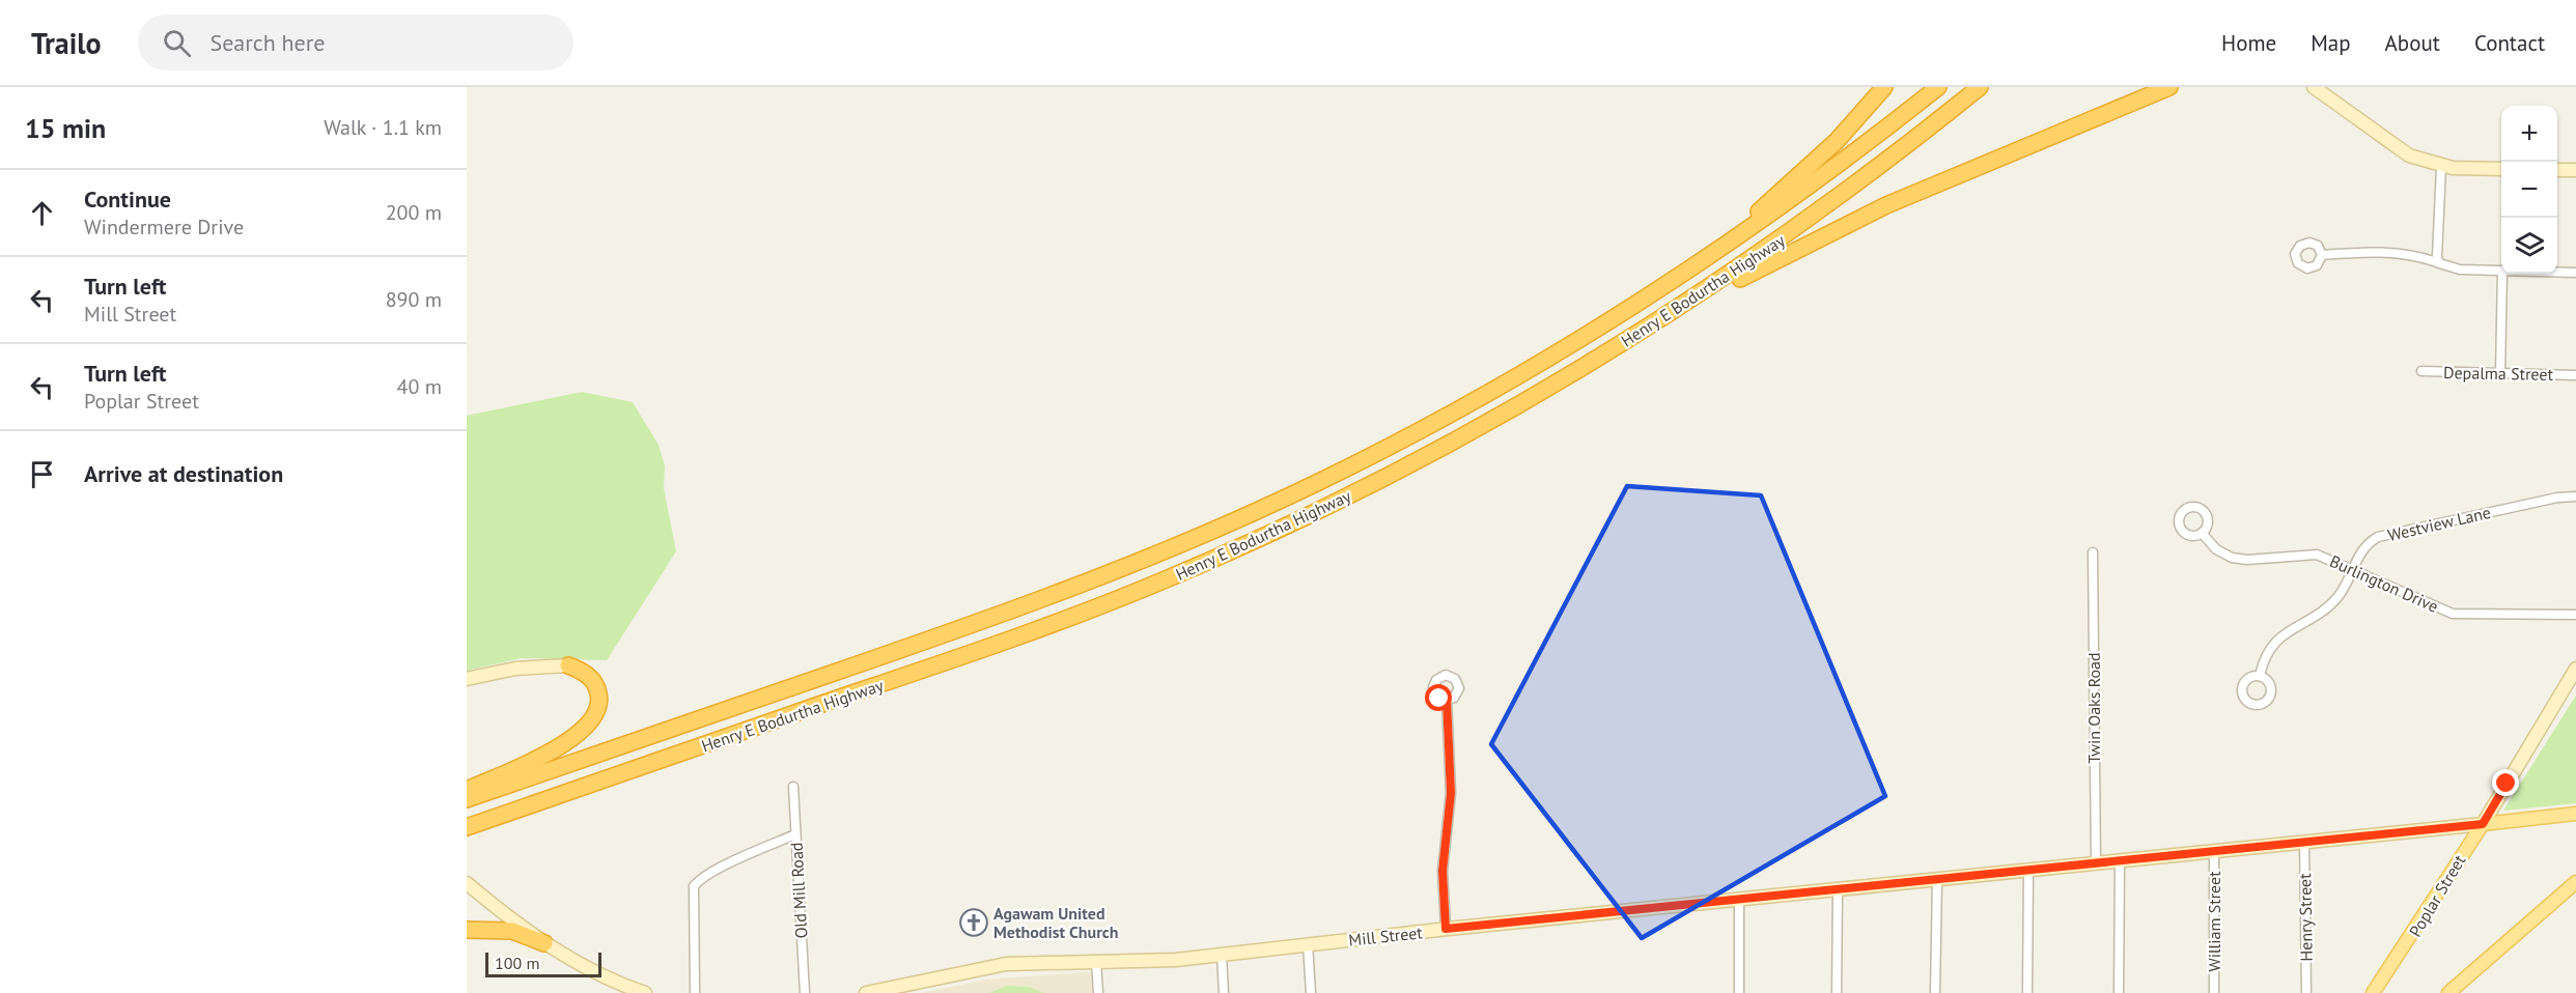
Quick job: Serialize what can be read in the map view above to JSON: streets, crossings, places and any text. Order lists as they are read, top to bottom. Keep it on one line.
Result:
{"streets":{"highway":["Henry E Bodurtha Highway"],"main road":["Poplar Street","Mill Street"],"street":["Depalma Street","Westview Lane","Burlington Drive","Twin Oaks Road","Old Mill Road","Henry Street","William Street"]},"crossings":[["Westview Lane","Burlington Drive"],["Twin Oaks Road","Mill Street"],["Poplar Street","Mill Street"],["Henry Street","Mill Street"],["William Street","Mill Street"]],"places":{"church":["Agawam United Methodist Church"]},"scale_bar":"100 m","page":{"header":"Trailo","search":"Search here","nav":["Home","Map","About","Contact"],"heading":["15 min","Walk · 1.1 km"],"map_buttons":["+","−"],"list":[["Continue","Windermere Drive","200 m"],["Turn left","Mill Street","890 m"],["Turn left","Poplar Street","40 m"],"Arrive at destination"],"scale":"100 m"}}
